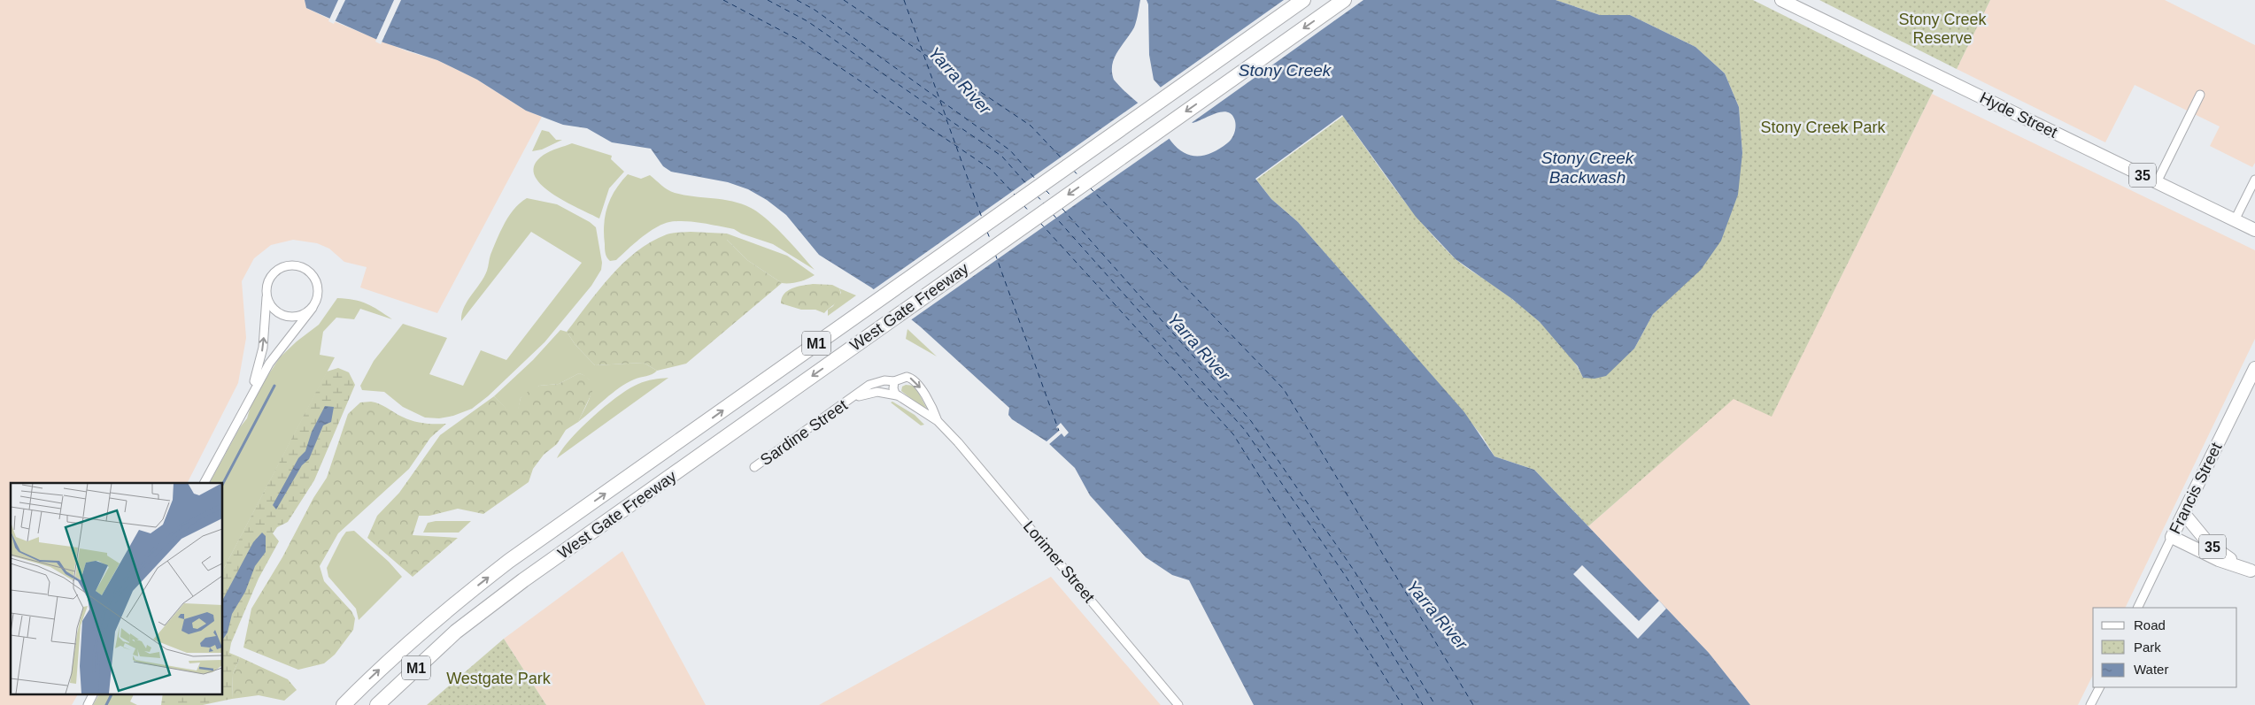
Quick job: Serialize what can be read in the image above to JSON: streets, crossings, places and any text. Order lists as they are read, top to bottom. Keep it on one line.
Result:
{"streets":{"highway":["West Gate Freeway","M1"],"main road":["Hyde Street","35","Francis Street"],"street":["Sardine Street","Lorimer Street"]},"crossings":[["35","Francis Street"],["Sardine Street","Lorimer Street"]],"water":["Stony Creek","Yarra River","Stony Creek Backwash"],"parks":["Stony Creek Reserve","Stony Creek Park","Westgate Park"],"legend":["Road","Park","Water"]}
